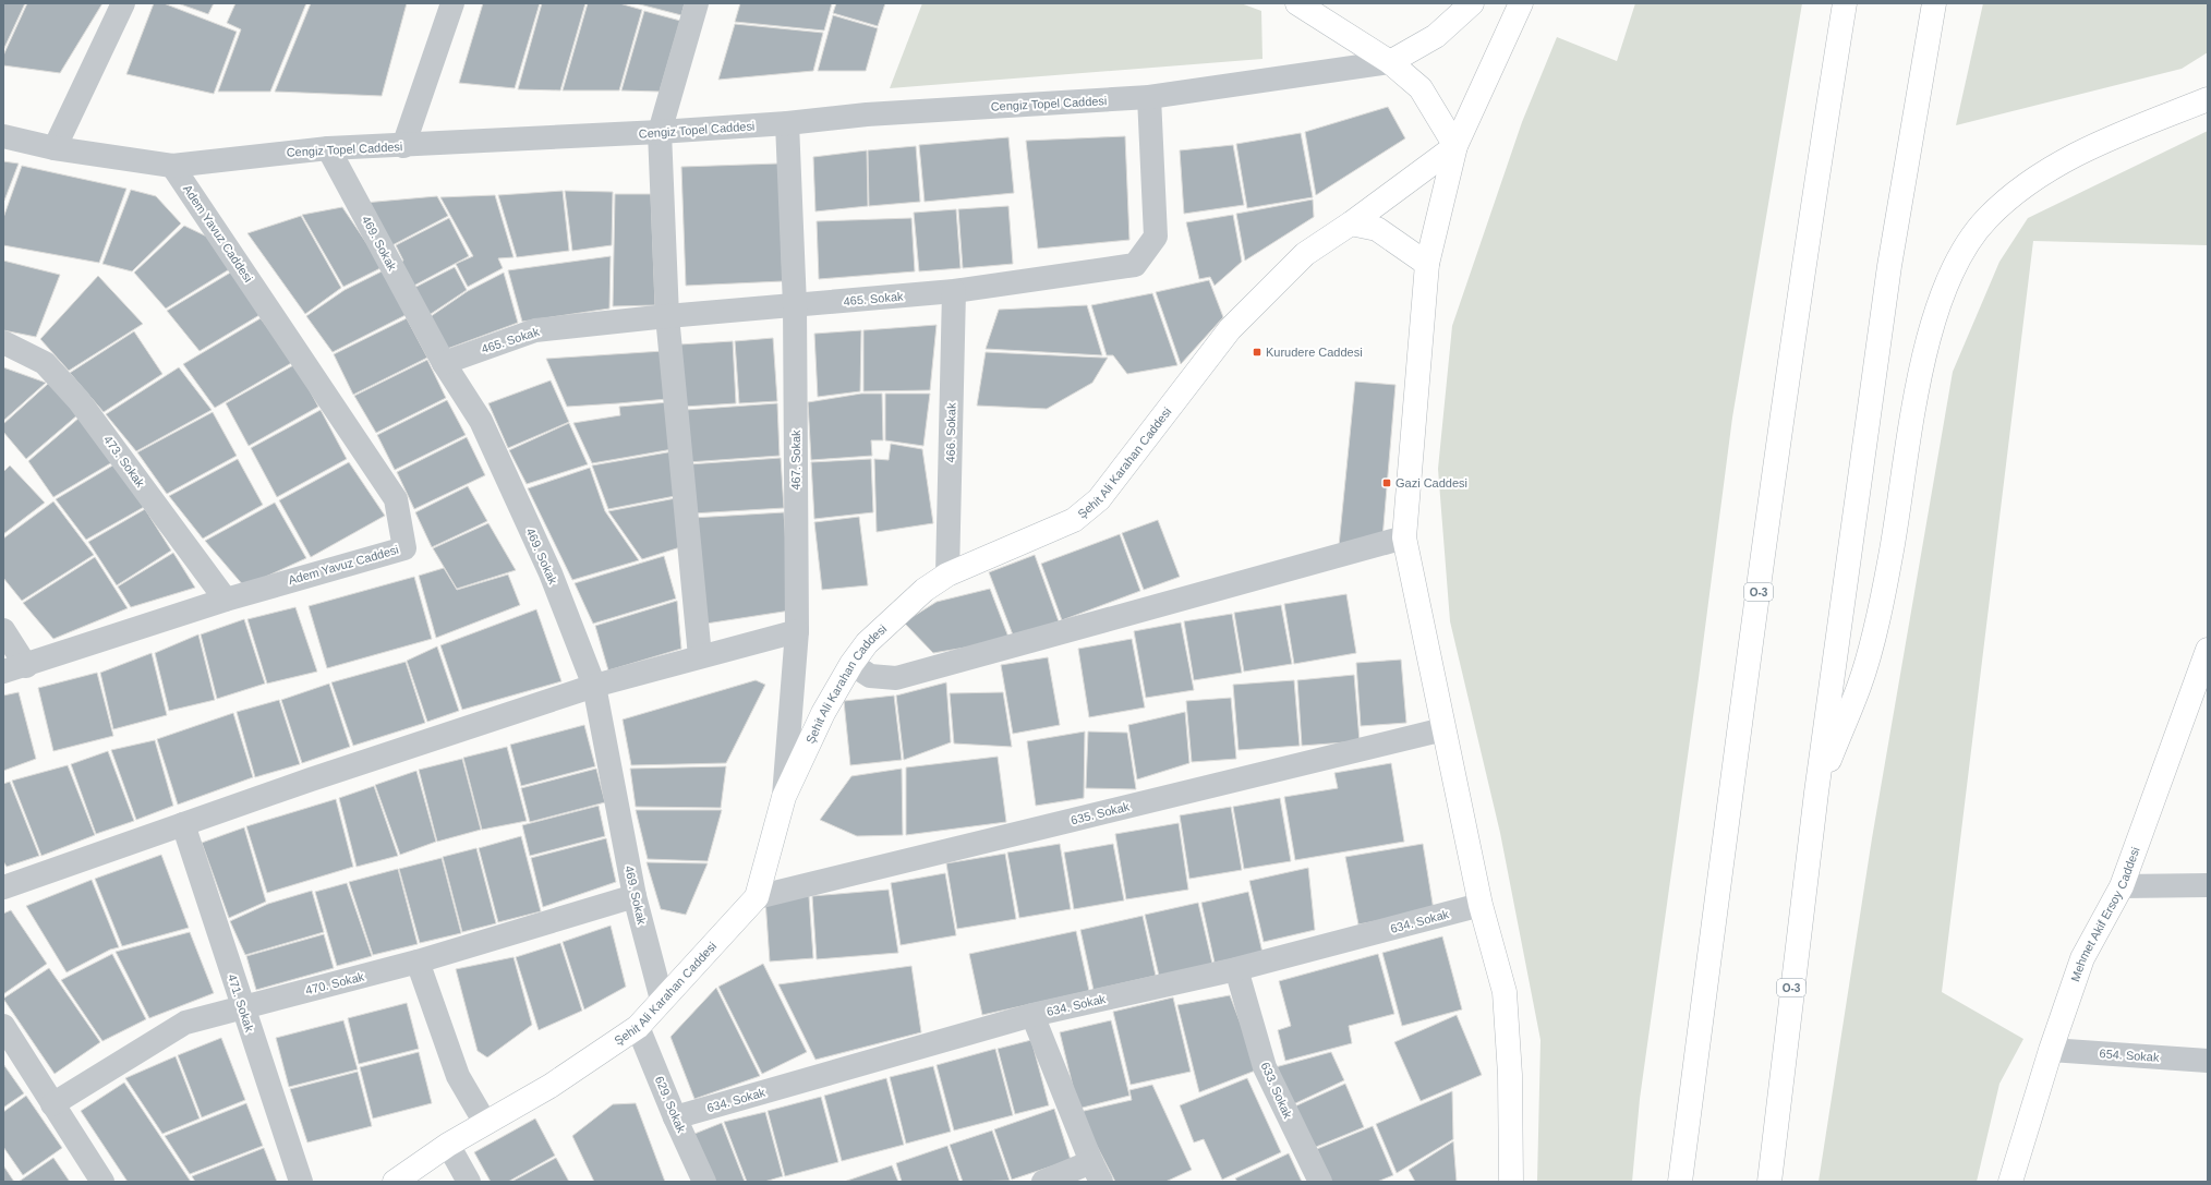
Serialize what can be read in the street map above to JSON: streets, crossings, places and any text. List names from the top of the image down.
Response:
{
  "streets": {
    "main road": ["Şehit Ali Karahan Caddesi", "O-3", "Mehmet Akif Ersoy Caddesi"],
    "street": [
      "Cengiz Topel Caddesi",
      "Adem Yavuz Caddesi",
      "469. Sokak",
      "465. Sokak",
      "466. Sokak",
      "467. Sokak",
      "473. Sokak",
      "635. Sokak",
      "634. Sokak",
      "470. Sokak",
      "471. Sokak",
      "654. Sokak",
      "633. Sokak",
      "629. Sokak"
    ]
  },
  "crossings": [
    ["Cengiz Topel Caddesi", "Adem Yavuz Caddesi"],
    ["Cengiz Topel Caddesi", "469. Sokak"],
    ["Cengiz Topel Caddesi", "465. Sokak"],
    ["Cengiz Topel Caddesi", "467. Sokak"],
    ["Adem Yavuz Caddesi", "473. Sokak"],
    ["469. Sokak", "465. Sokak"],
    ["469. Sokak", "Şehit Ali Karahan Caddesi"],
    ["469. Sokak", "470. Sokak"],
    ["465. Sokak", "466. Sokak"],
    ["465. Sokak", "467. Sokak"],
    ["466. Sokak", "Şehit Ali Karahan Caddesi"],
    ["467. Sokak", "Şehit Ali Karahan Caddesi"],
    ["Şehit Ali Karahan Caddesi", "635. Sokak"],
    ["Şehit Ali Karahan Caddesi", "629. Sokak"],
    ["Mehmet Akif Ersoy Caddesi", "654. Sokak"],
    ["634. Sokak", "633. Sokak"],
    ["634. Sokak", "629. Sokak"],
    ["470. Sokak", "471. Sokak"]
  ],
  "places": {
    "transit": ["Kurudere Caddesi", "Gazi Caddesi"]
  }
}
